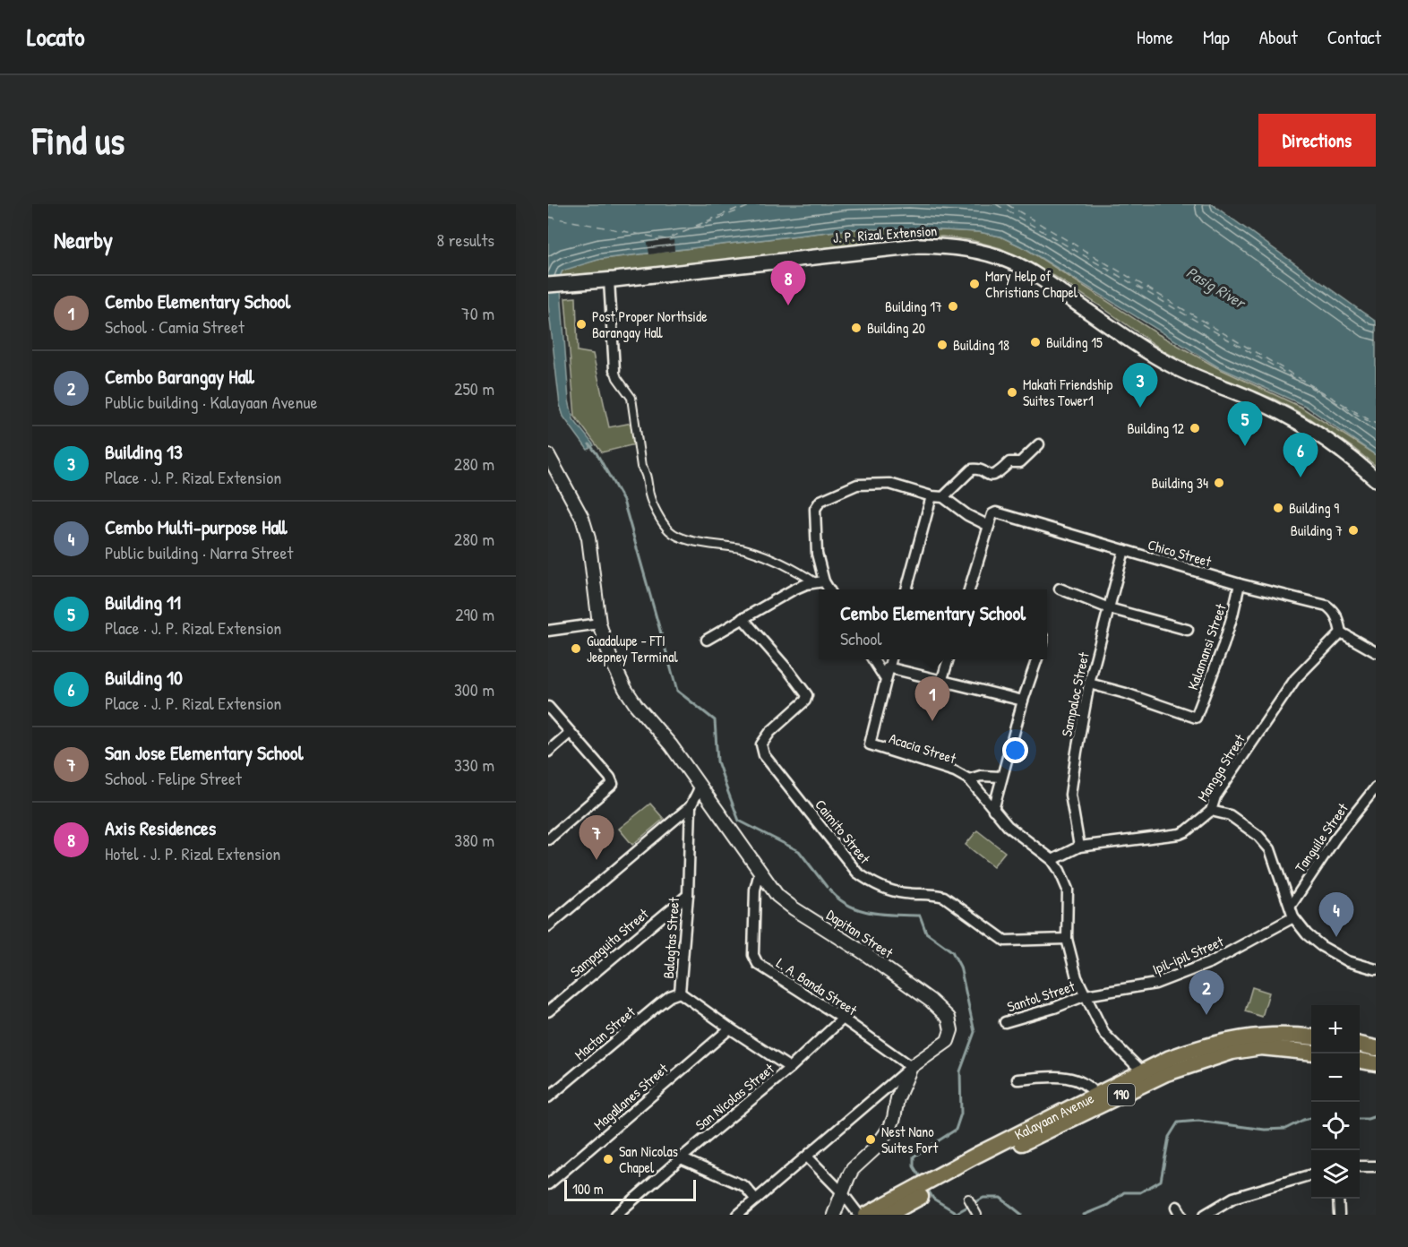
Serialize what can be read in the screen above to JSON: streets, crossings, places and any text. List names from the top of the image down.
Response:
{
  "streets": {
    "main road": ["J. P. Rizal Extension", "190", "Kalayaan Avenue"],
    "street": [
      "Chico Street",
      "Kalamansi Street",
      "Sampaloc Street",
      "Acacia Street",
      "Mangga Street",
      "Caimito Street",
      "Tanguile Street",
      "Dapitan Street",
      "Balagtas Street",
      "Sampaguita Street",
      "Ipil-ipil Street",
      "L. A. Banda Street",
      "Santol Street",
      "Mactan Street",
      "Magallanes Street",
      "San Nicolas Street"
    ]
  },
  "crossings": [
    ["Chico Street", "Kalamansi Street"],
    ["Chico Street", "Sampaloc Street"],
    ["Chico Street", "Mangga Street"],
    ["Kalamansi Street", "Sampaloc Street"],
    ["Sampaloc Street", "Mangga Street"],
    ["Acacia Street", "Mangga Street"],
    ["Acacia Street", "Caimito Street"],
    ["Acacia Street", "Ipil-ipil Street"],
    ["Acacia Street", "Santol Street"],
    ["Acacia Street", "Kalayaan Avenue"],
    ["Dapitan Street", "Balagtas Street"],
    ["Dapitan Street", "L. A. Banda Street"],
    ["Balagtas Street", "Sampaguita Street"],
    ["Balagtas Street", "Mactan Street"],
    ["Balagtas Street", "Magallanes Street"],
    ["Balagtas Street", "San Nicolas Street"],
    ["Ipil-ipil Street", "Santol Street"],
    ["L. A. Banda Street", "San Nicolas Street"]
  ],
  "water": ["Pasig River"],
  "places": [
    "Mary Help of Christians Chapel",
    "Building 17",
    "Post Proper Northside Barangay Hall",
    "Building 20",
    "Building 15",
    "Building 18",
    "Makati Friendship Suites Tower1",
    "Building 12",
    "Building 34",
    "Building 9",
    "Building 7",
    "Guadalupe - FTI Jeepney Terminal",
    "Nest Nano Suites Fort",
    "San Nicolas Chapel"
  ],
  "scale_bar": "100 m",
  "page": {
    "header": "Locato",
    "nav": [
      "Home",
      "Map",
      "About",
      "Contact"
    ],
    "buttons": "Directions",
    "title": "Find us",
    "heading": ["Nearby", "8 results"],
    "pins": [
      "8",
      "3",
      "5",
      "6",
      "1",
      "7",
      "4",
      "2"
    ],
    "list": [
      {
        "mark": "1",
        "name": "Cembo Elementary School",
        "note": "School · Camia Street",
        "value": "70 m"
      },
      {
        "mark": "2",
        "name": "Cembo Barangay Hall",
        "note": "Public building · Kalayaan Avenue",
        "value": "250 m"
      },
      {
        "mark": "3",
        "name": "Building 13",
        "note": "Place · J. P. Rizal Extension",
        "value": "280 m"
      },
      {
        "mark": "4",
        "name": "Cembo Multi-purpose Hall",
        "note": "Public building · Narra Street",
        "value": "280 m"
      },
      {
        "mark": "5",
        "name": "Building 11",
        "note": "Place · J. P. Rizal Extension",
        "value": "290 m"
      },
      {
        "mark": "6",
        "name": "Building 10",
        "note": "Place · J. P. Rizal Extension",
        "value": "300 m"
      },
      {
        "mark": "7",
        "name": "San Jose Elementary School",
        "note": "School · Felipe Street",
        "value": "330 m"
      },
      {
        "mark": "8",
        "name": "Axis Residences",
        "note": "Hotel · J. P. Rizal Extension",
        "value": "380 m"
      }
    ],
    "popup": ["Cembo Elementary School", "School"],
    "map_buttons": ["+", "−"],
    "scale": "100 m"
  }
}
